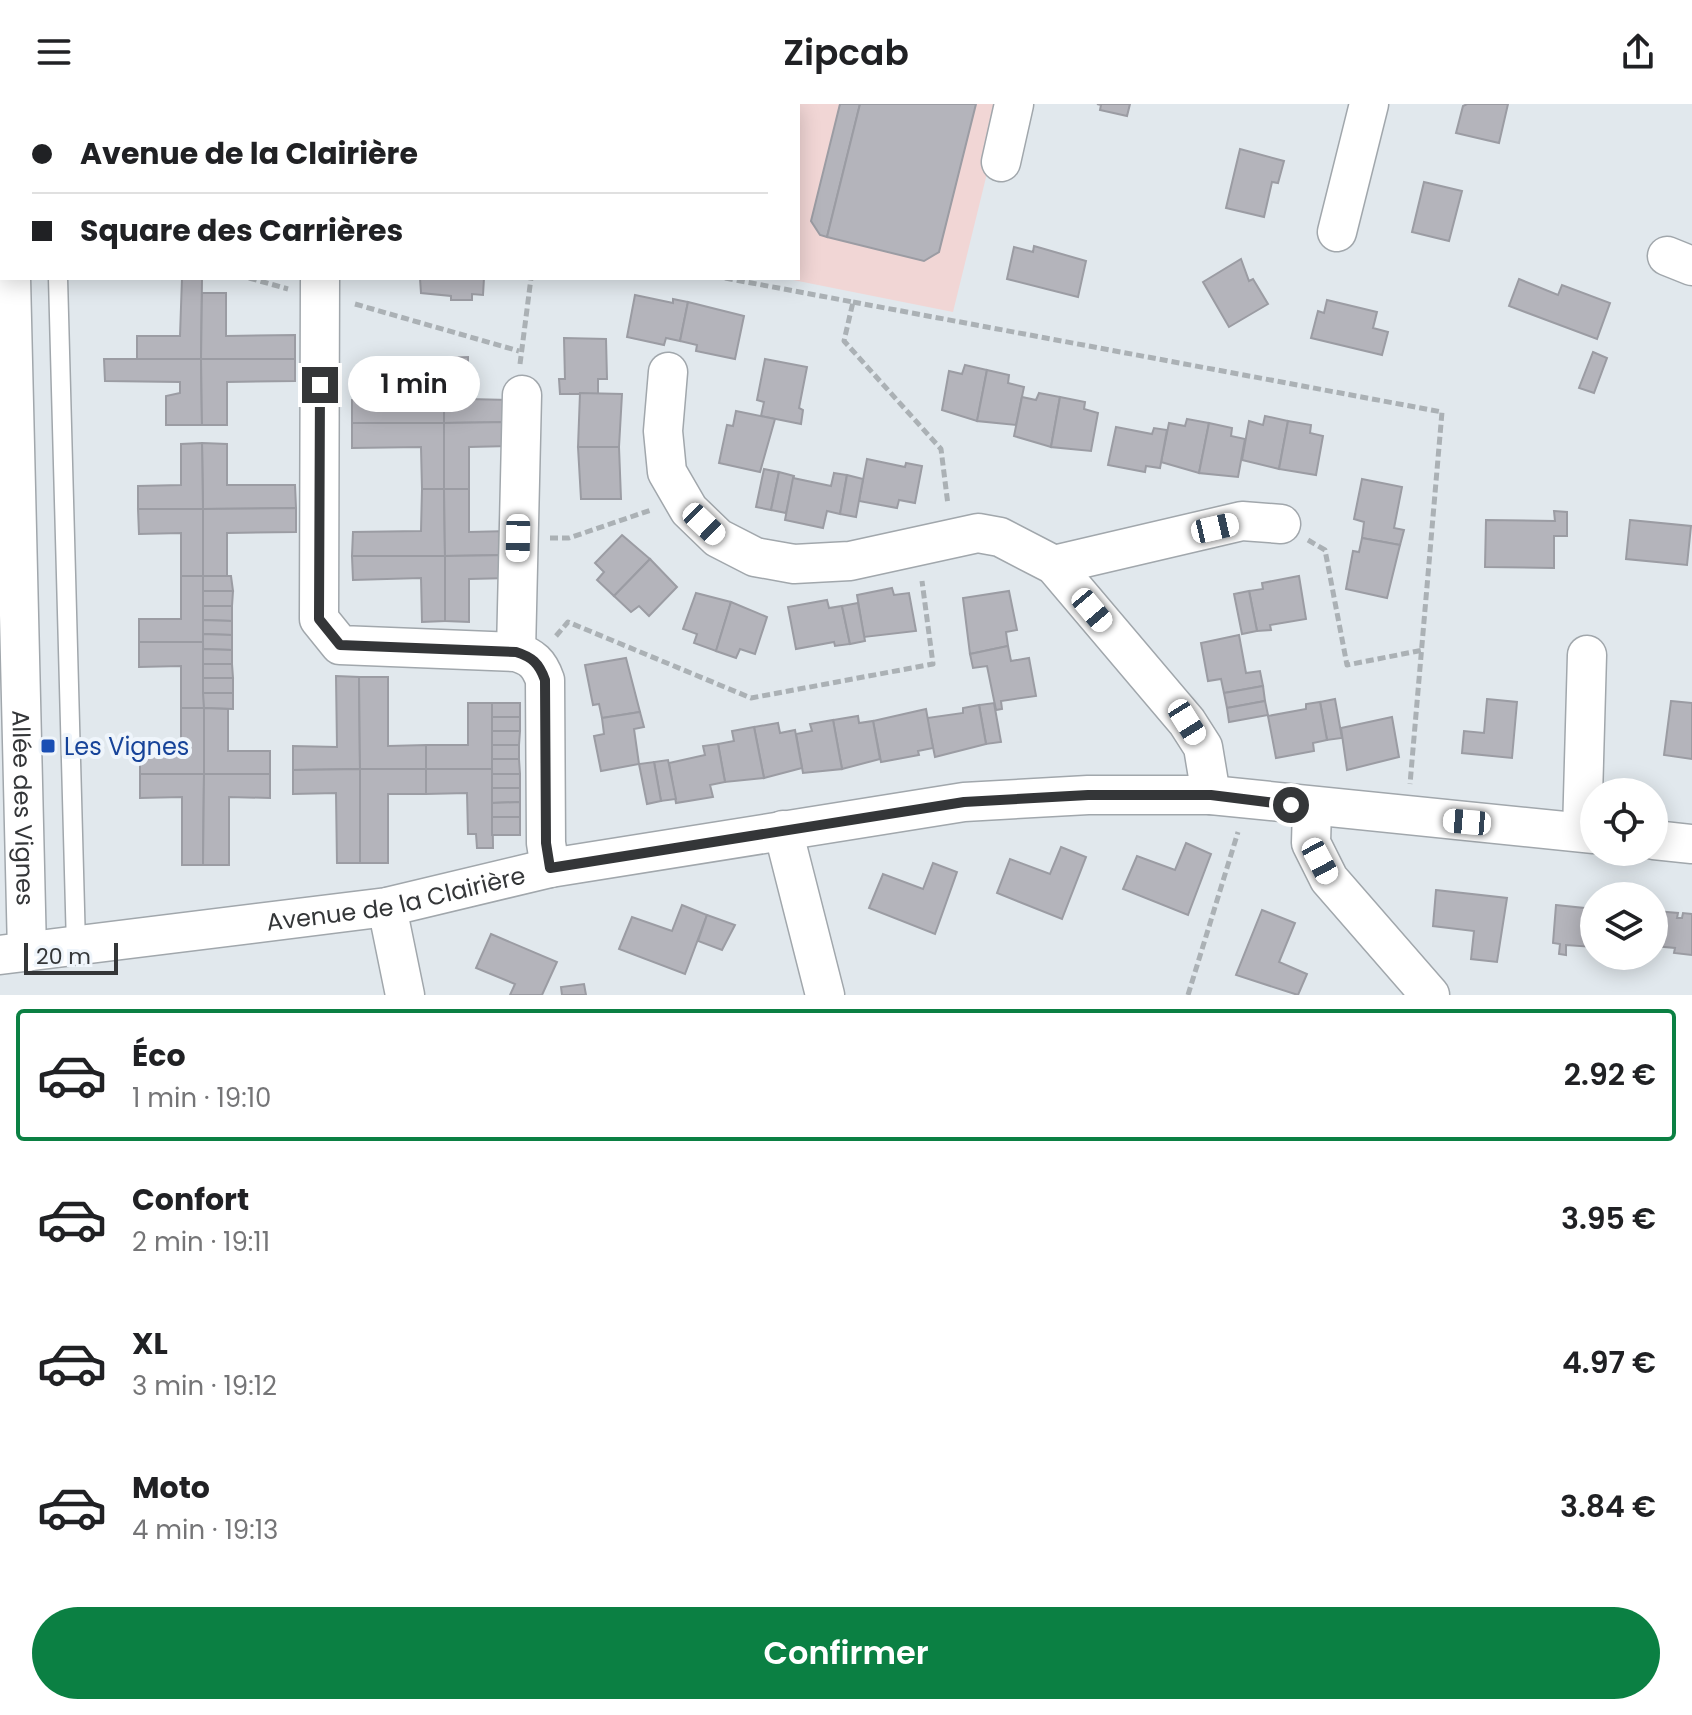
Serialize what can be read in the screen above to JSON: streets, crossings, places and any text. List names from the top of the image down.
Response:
{
  "streets": {
    "street": ["Allée des Vignes", "Avenue de la Clairière"]
  },
  "crossings": [
    ["Allée des Vignes", "Avenue de la Clairière"]
  ],
  "places": {
    "transit": ["Les Vignes"]
  },
  "scale_bar": "20 m",
  "page": {
    "header": "Zipcab",
    "banner": ["Avenue de la Clairière", "Square des Carrières"],
    "bubble": "1 min",
    "scale": "20 m",
    "list": [
      {
        "name": "Éco",
        "note": "1 min · 19:10",
        "value": "2.92 €"
      },
      {
        "name": "Confort",
        "note": "2 min · 19:11",
        "value": "3.95 €"
      },
      {
        "name": "XL",
        "note": "3 min · 19:12",
        "value": "4.97 €"
      },
      {
        "name": "Moto",
        "note": "4 min · 19:13",
        "value": "3.84 €"
      }
    ],
    "buttons": "Confirmer"
  }
}
